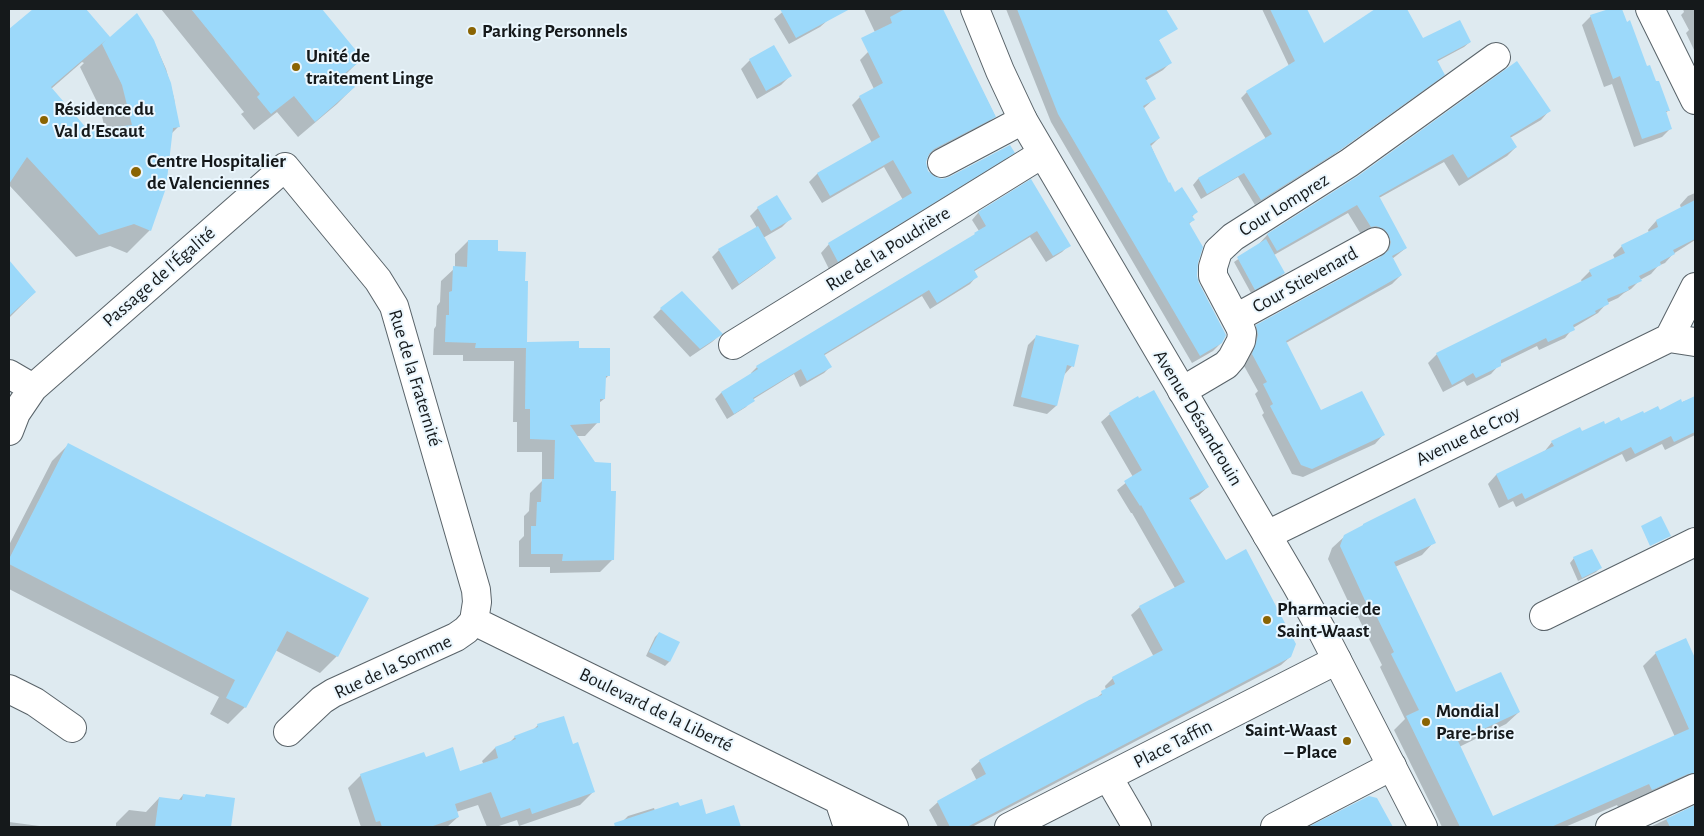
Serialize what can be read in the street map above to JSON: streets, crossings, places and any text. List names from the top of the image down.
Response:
{
  "streets": {
    "street": [
      "Cour Lomprez",
      "Rue de la Poudrière",
      "Passage de l'Égalité",
      "Cour Stievenard",
      "Rue de la Fraternité",
      "Avenue Désandrouin",
      "Avenue de Croy",
      "Rue de la Somme",
      "Boulevard de la Liberté",
      "Place Taffin"
    ]
  },
  "crossings": [
    ["Cour Lomprez", "Cour Stievenard"],
    ["Cour Lomprez", "Avenue Désandrouin"],
    ["Rue de la Poudrière", "Avenue Désandrouin"],
    ["Passage de l'Égalité", "Rue de la Fraternité"],
    ["Rue de la Fraternité", "Rue de la Somme"],
    ["Rue de la Fraternité", "Boulevard de la Liberté"],
    ["Avenue Désandrouin", "Avenue de Croy"],
    ["Avenue Désandrouin", "Place Taffin"],
    ["Rue de la Somme", "Boulevard de la Liberté"]
  ],
  "places": [
    "Parking Personnels",
    "Unité de traitement Linge",
    "Résidence du Val d'Escaut",
    "Centre Hospitalier de Valenciennes",
    "Pharmacie de Saint-Waast",
    "Mondial Pare-brise",
    "Saint-Waast – Place"
  ]
}
